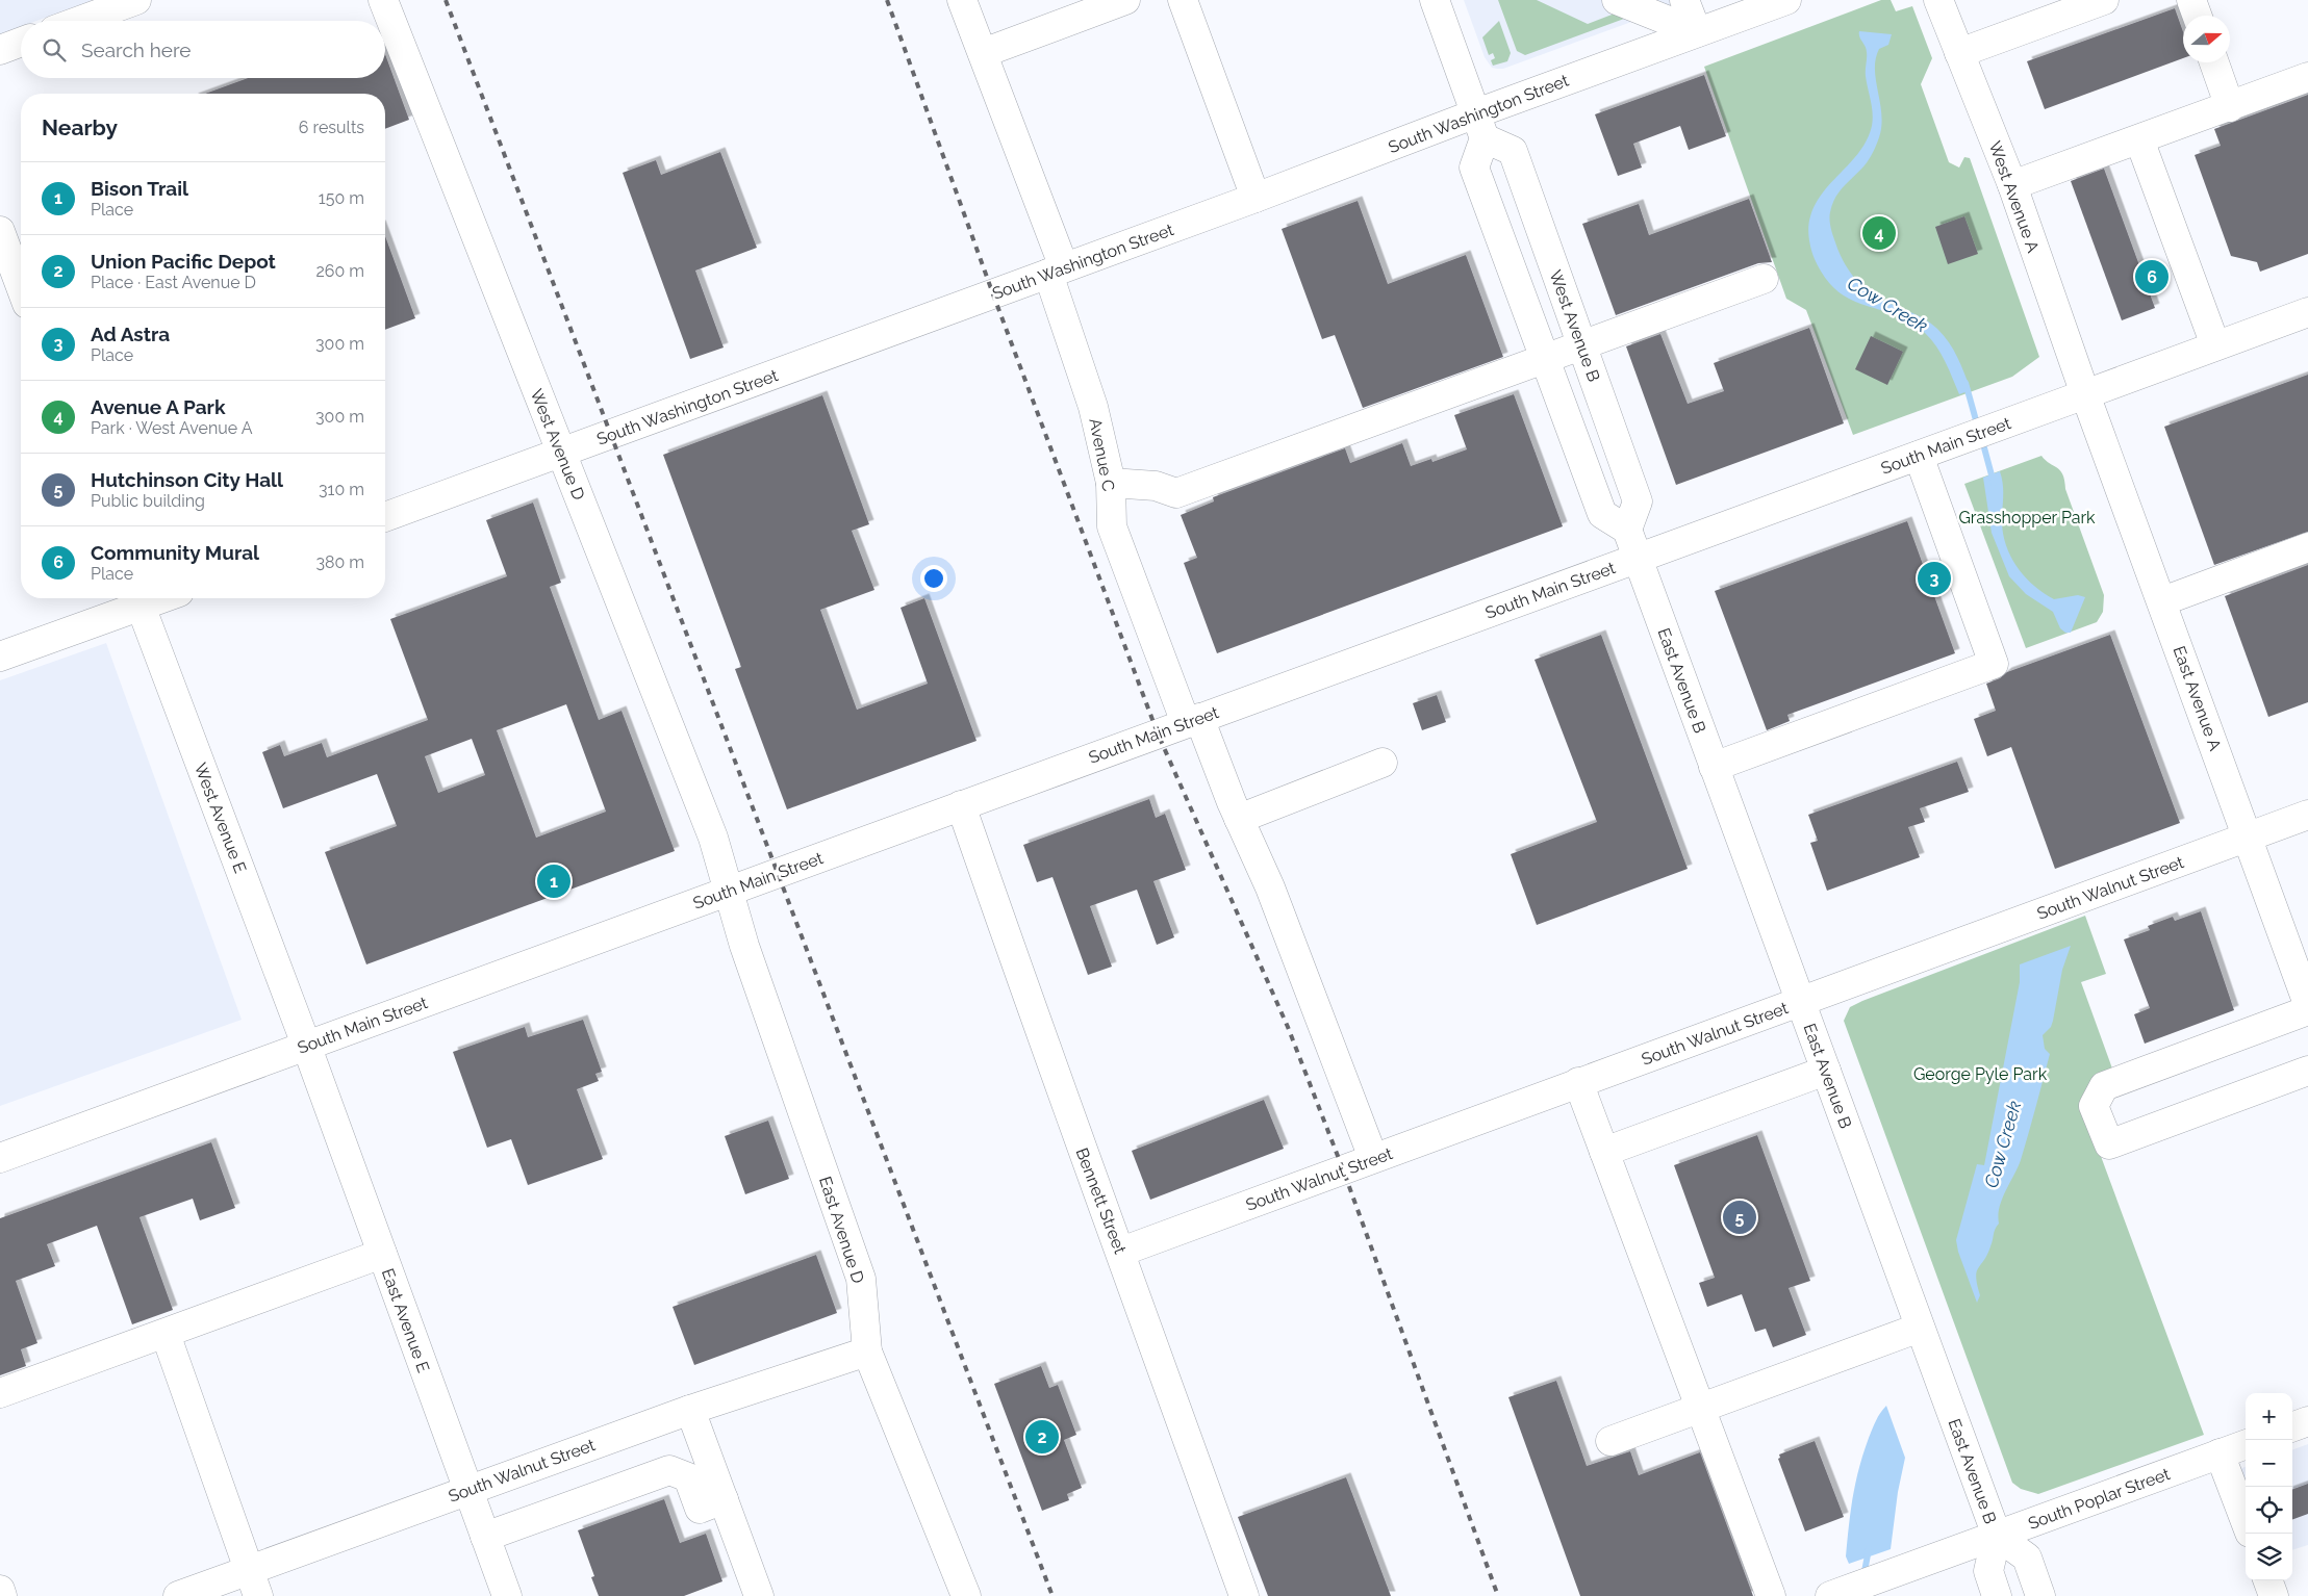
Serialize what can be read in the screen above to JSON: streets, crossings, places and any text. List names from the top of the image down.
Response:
{
  "streets": {
    "street": [
      "South Washington Street",
      "West Avenue A",
      "West Avenue B",
      "West Avenue D",
      "South Main Street",
      "Avenue C",
      "East Avenue B",
      "East Avenue A",
      "West Avenue E",
      "South Walnut Street",
      "Bennett Street",
      "East Avenue D",
      "East Avenue E",
      "South Poplar Street"
    ]
  },
  "crossings": [
    ["South Washington Street", "West Avenue B"],
    ["South Washington Street", "West Avenue D"],
    ["South Washington Street", "Avenue C"],
    ["West Avenue A", "South Main Street"],
    ["West Avenue A", "East Avenue A"],
    ["West Avenue D", "South Main Street"],
    ["West Avenue D", "East Avenue D"],
    ["South Main Street", "Avenue C"],
    ["South Main Street", "East Avenue B"],
    ["South Main Street", "East Avenue A"],
    ["South Main Street", "West Avenue E"],
    ["South Main Street", "Bennett Street"],
    ["South Main Street", "East Avenue D"],
    ["South Main Street", "East Avenue E"],
    ["Avenue C", "South Walnut Street"],
    ["East Avenue B", "South Walnut Street"],
    ["East Avenue B", "South Poplar Street"],
    ["East Avenue A", "South Walnut Street"],
    ["West Avenue E", "East Avenue E"],
    ["South Walnut Street", "Bennett Street"],
    ["South Walnut Street", "East Avenue D"],
    ["South Walnut Street", "East Avenue E"]
  ],
  "water": ["Cow Creek"],
  "parks": ["Grasshopper Park", "George Pyle Park"],
  "north": "right",
  "page": {
    "search": "Search here",
    "heading": ["Nearby", "6 results"],
    "list": [
      {
        "mark": "1",
        "name": "Bison Trail",
        "note": "Place",
        "value": "150 m"
      },
      {
        "mark": "2",
        "name": "Union Pacific Depot",
        "note": "Place · East Avenue D",
        "value": "260 m"
      },
      {
        "mark": "3",
        "name": "Ad Astra",
        "note": "Place",
        "value": "300 m"
      },
      {
        "mark": "4",
        "name": "Avenue A Park",
        "note": "Park · West Avenue A",
        "value": "300 m"
      },
      {
        "mark": "5",
        "name": "Hutchinson City Hall",
        "note": "Public building",
        "value": "310 m"
      },
      {
        "mark": "6",
        "name": "Community Mural",
        "note": "Place",
        "value": "380 m"
      }
    ],
    "pins": [
      "4",
      "6",
      "3",
      "1",
      "5",
      "2"
    ],
    "map_buttons": ["+", "−"]
  }
}
